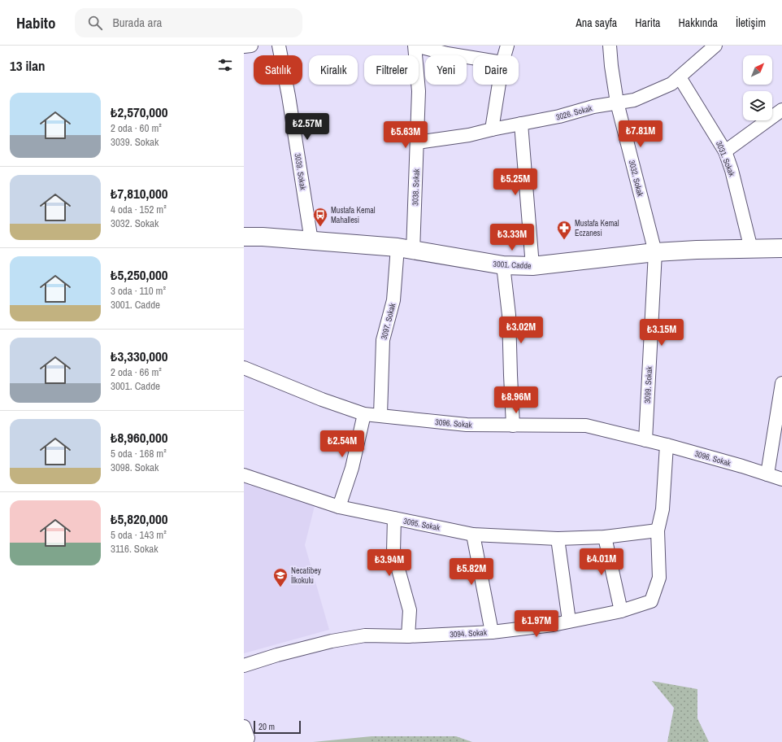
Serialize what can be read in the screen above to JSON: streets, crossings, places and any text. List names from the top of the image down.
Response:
{
  "streets": {
    "street": [
      "3026. Sokak",
      "3031. Sokak",
      "3039. Sokak",
      "3032. Sokak",
      "3038. Sokak",
      "3001. Cadde",
      "3097. Sokak",
      "3099. Sokak",
      "3096. Sokak",
      "3095. Sokak",
      "3094. Sokak"
    ]
  },
  "crossings": [
    ["3026. Sokak", "3031. Sokak"],
    ["3026. Sokak", "3032. Sokak"],
    ["3026. Sokak", "3038. Sokak"],
    ["3031. Sokak", "3001. Cadde"],
    ["3039. Sokak", "3001. Cadde"],
    ["3032. Sokak", "3001. Cadde"],
    ["3032. Sokak", "3099. Sokak"],
    ["3038. Sokak", "3001. Cadde"],
    ["3038. Sokak", "3097. Sokak"],
    ["3001. Cadde", "3097. Sokak"],
    ["3001. Cadde", "3099. Sokak"],
    ["3097. Sokak", "3096. Sokak"],
    ["3099. Sokak", "3096. Sokak"],
    ["3096. Sokak", "3094. Sokak"],
    ["3095. Sokak", "3094. Sokak"]
  ],
  "places": {
    "bus stop": ["Mustafa Kemal Mahallesi"],
    "pharmacy": ["Mustafa Kemal Eczanesi"],
    "school or university": ["Necatibey İlkokulu"]
  },
  "scale_bar": "20 m",
  "north": "top right",
  "page": {
    "header": "Habito",
    "search": "Burada ara",
    "nav": [
      "Ana sayfa",
      "Harita",
      "Hakkında",
      "İletişim"
    ],
    "heading": "13 ilan",
    "chip": [
      "Satılık",
      "Kiralık",
      "Filtreler",
      "Yeni",
      "Daire"
    ],
    "list": [
      {
        "name": "₺2,570,000",
        "note": "2 oda · 60 m² · 3039. Sokak"
      },
      {
        "name": "₺7,810,000",
        "note": "4 oda · 152 m² · 3032. Sokak"
      },
      {
        "name": "₺5,250,000",
        "note": "3 oda · 110 m² · 3001. Cadde"
      },
      {
        "name": "₺3,330,000",
        "note": "2 oda · 66 m² · 3001. Cadde"
      },
      {
        "name": "₺8,960,000",
        "note": "5 oda · 168 m² · 3098. Sokak"
      },
      {
        "name": "₺5,820,000",
        "note": "5 oda · 143 m² · 3116. Sokak"
      }
    ],
    "price": [
      "₺2.57M",
      "₺7.81M",
      "₺5.63M",
      "₺5.25M",
      "₺3.33M",
      "₺3.02M",
      "₺3.15M",
      "₺8.96M",
      "₺2.54M",
      "₺4.01M",
      "₺3.94M",
      "₺5.82M",
      "₺1.97M"
    ],
    "scale": "20 m"
  }
}
